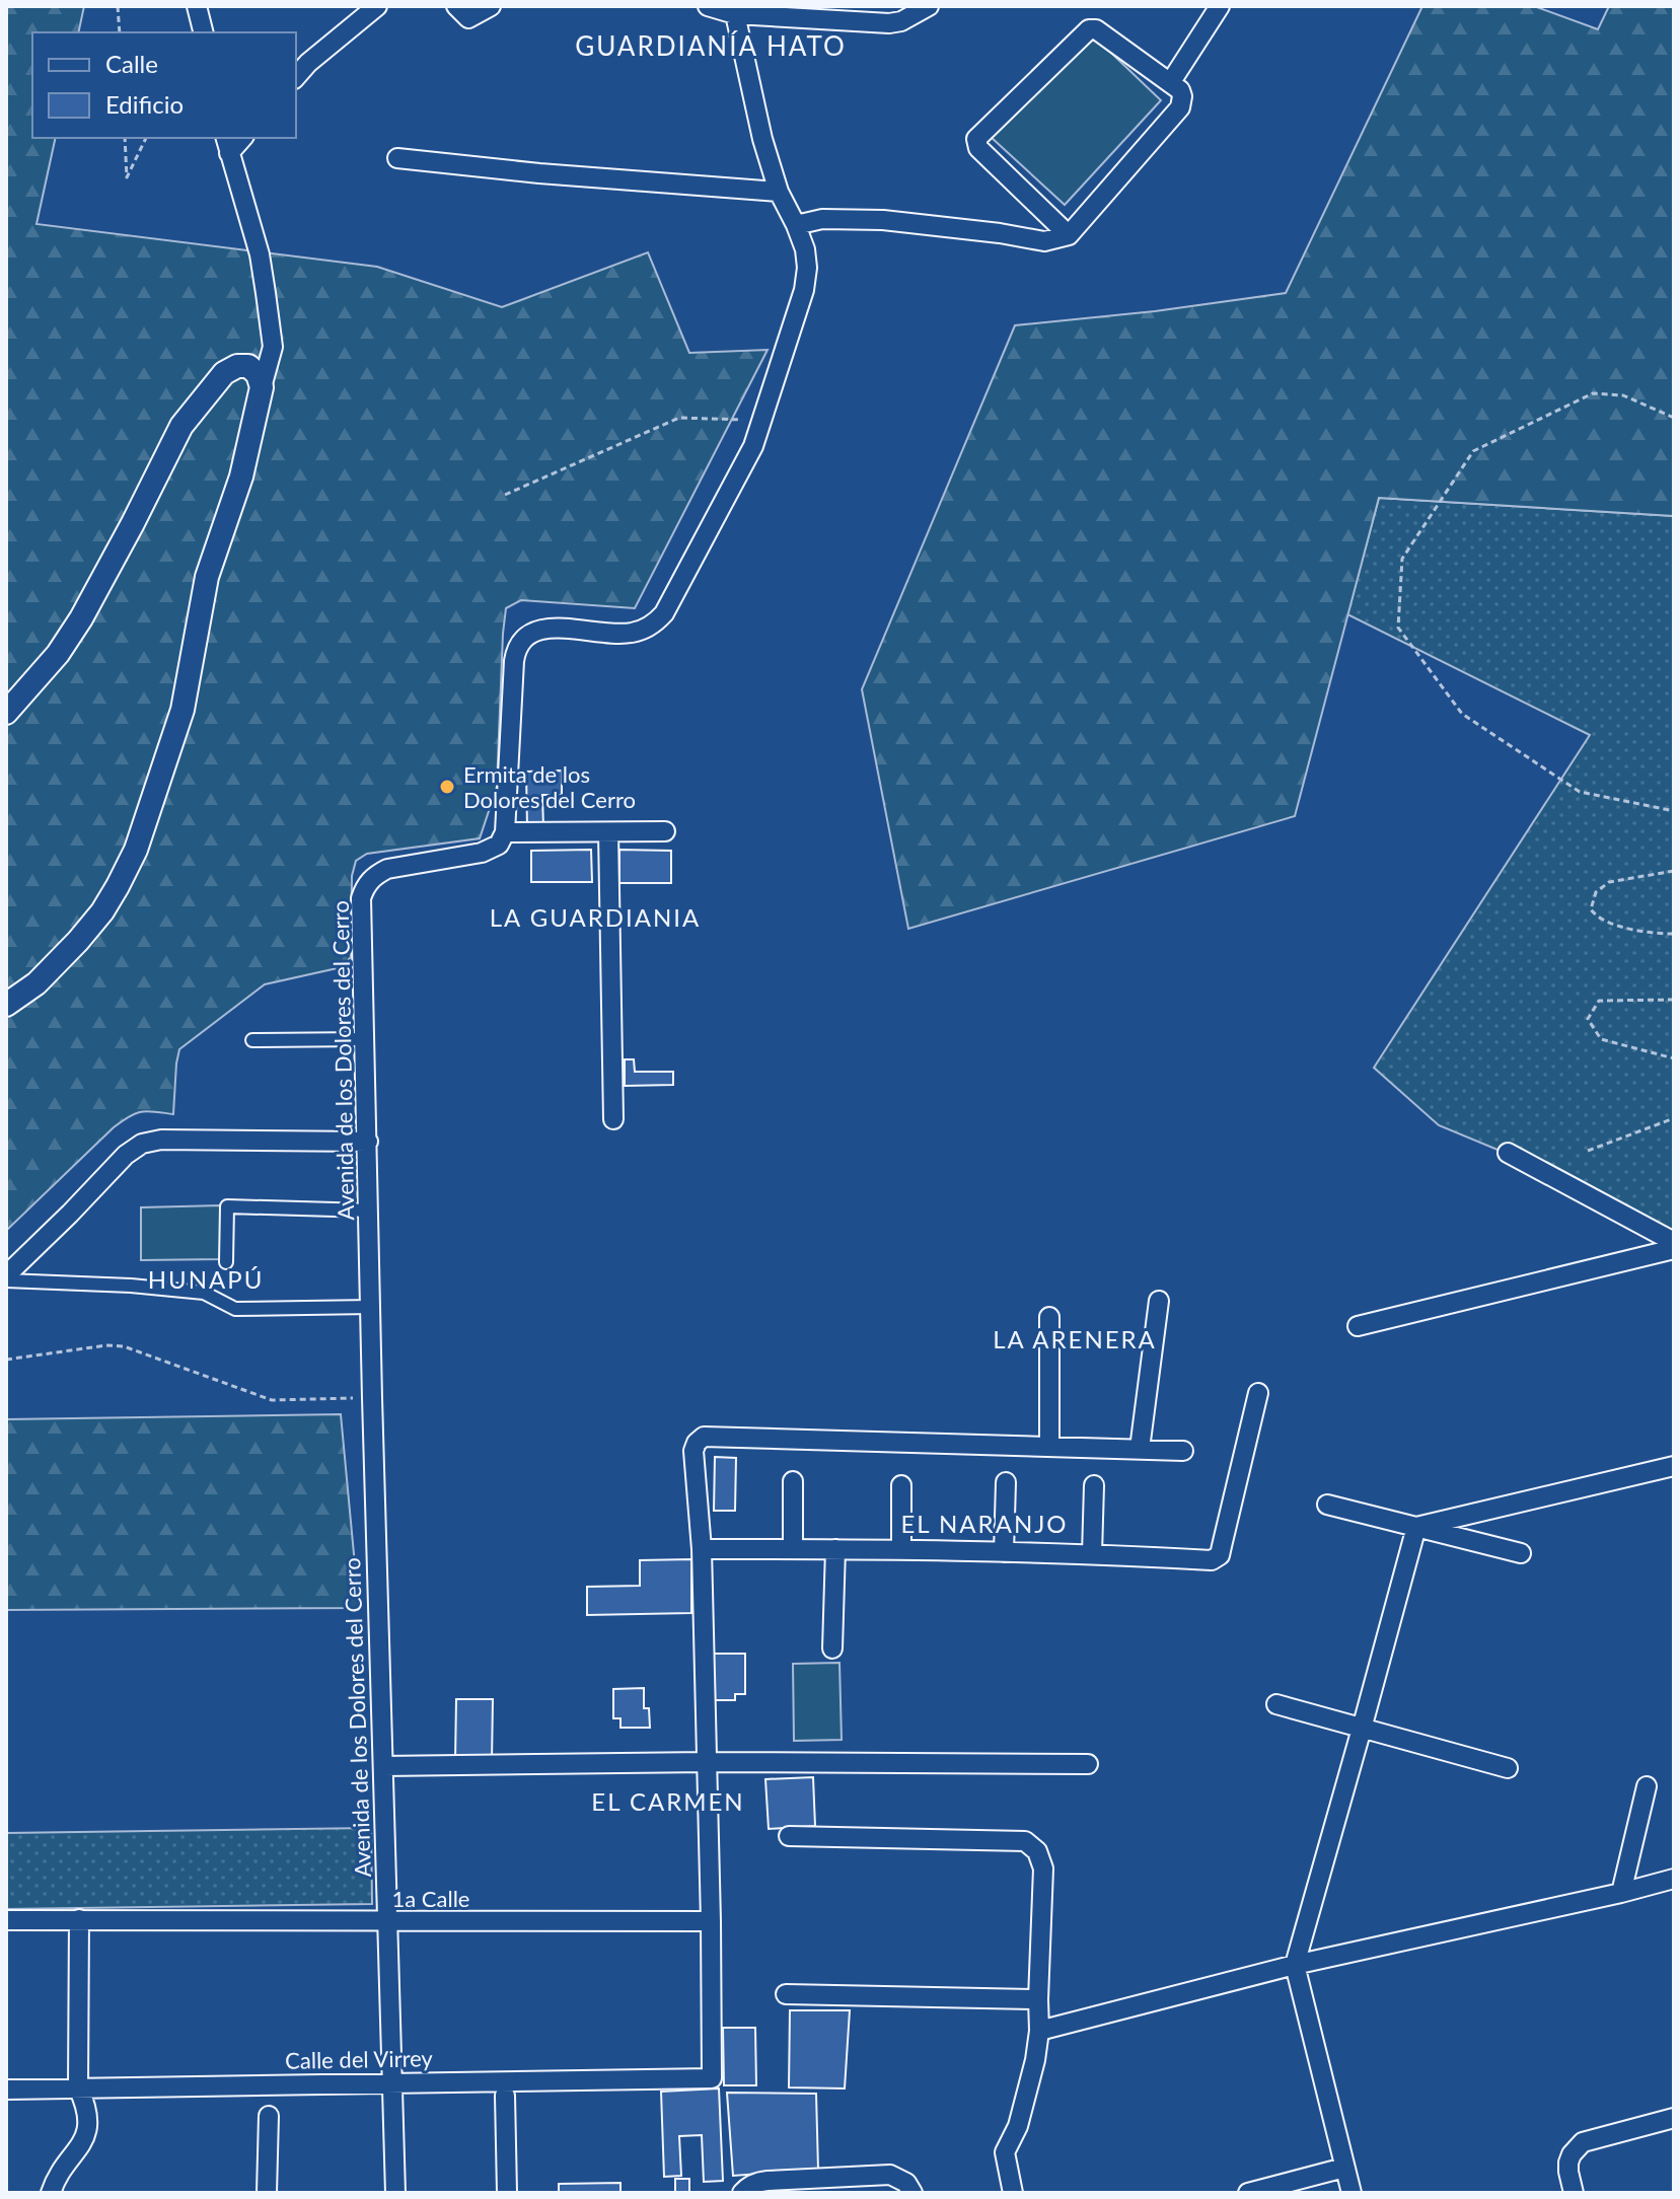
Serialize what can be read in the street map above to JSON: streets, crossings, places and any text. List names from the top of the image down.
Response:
{
  "streets": {
    "street": ["Avenida de los Dolores del Cerro", "1a Calle", "Calle del Virrey"]
  },
  "crossings": [
    ["Avenida de los Dolores del Cerro", "1a Calle"],
    ["Avenida de los Dolores del Cerro", "Calle del Virrey"],
    ["1a Calle", "Calle del Virrey"]
  ],
  "districts": [
    "GUARDIANÍA HATO",
    "LA GUARDIANIA",
    "HUNAPÚ",
    "LA ARENERA",
    "EL NARANJO",
    "EL CARMEN"
  ],
  "places": ["Ermita de los Dolores del Cerro"],
  "legend": ["Calle", "Edificio"]
}
